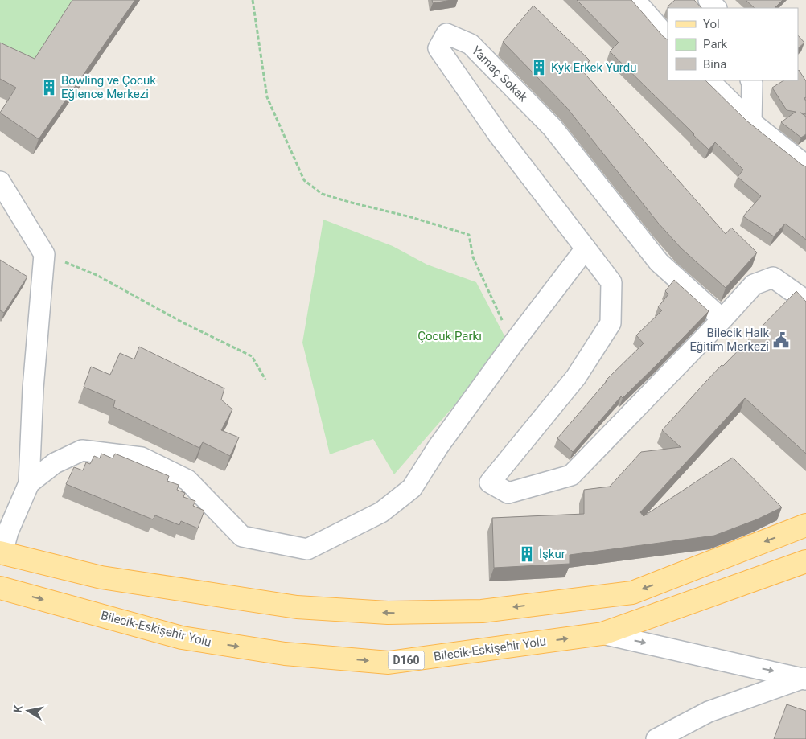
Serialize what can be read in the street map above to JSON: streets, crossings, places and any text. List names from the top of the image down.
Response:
{
  "streets": {
    "main road": ["Bilecik-Eskişehir Yolu", "D160"],
    "street": ["Yamaç Sokak"]
  },
  "parks": ["Çocuk Parkı"],
  "places": {
    "building": ["Kyk Erkek Yurdu", "Bowling ve Çocuk Eğlence Merkezi", "İşkur"],
    "public building": ["Bilecik Halk Eğitim Merkezi"]
  },
  "legend": ["Yol", "Park", "Bina"],
  "north": "left"
}
